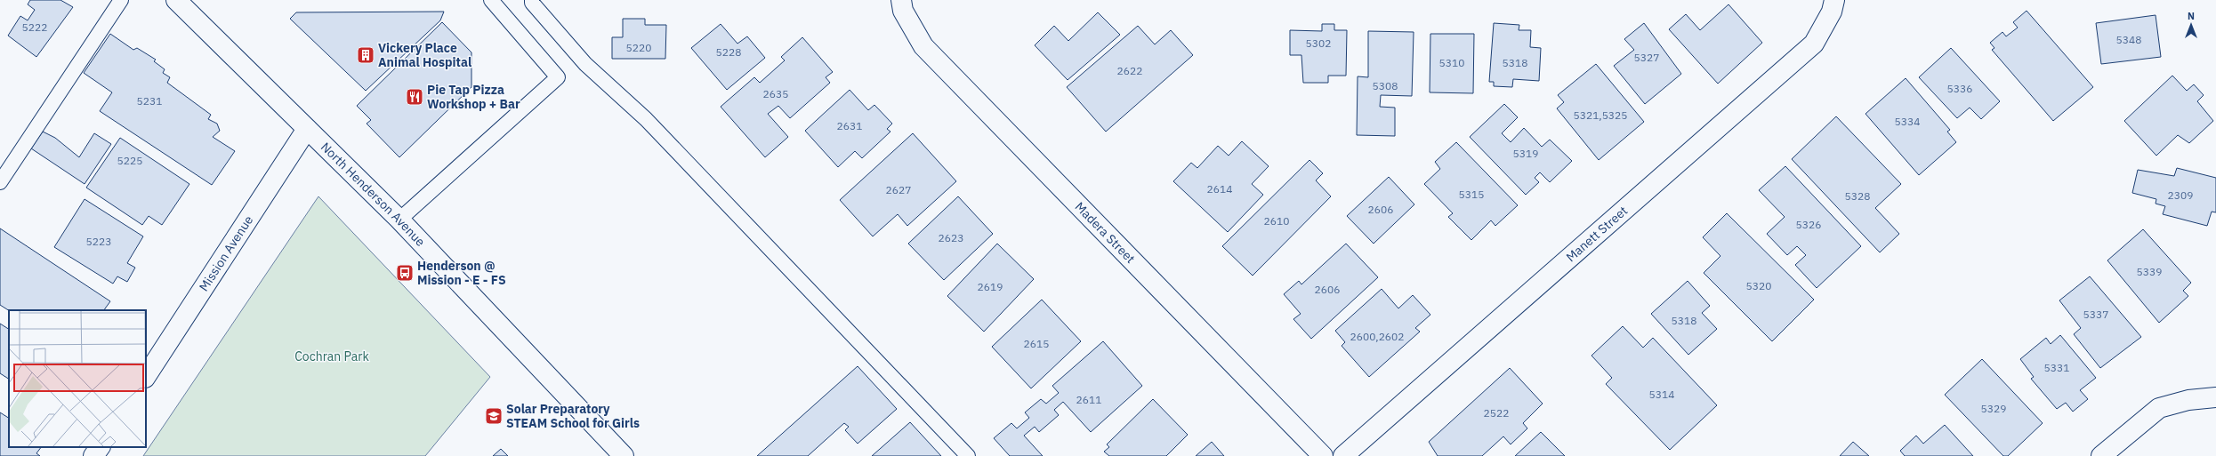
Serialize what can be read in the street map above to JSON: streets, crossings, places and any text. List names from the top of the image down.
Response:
{
  "streets": {
    "street": [
      "North Henderson Avenue",
      "Madera Street",
      "Manett Street",
      "Mission Avenue"
    ]
  },
  "crossings": [
    ["North Henderson Avenue", "Mission Avenue"]
  ],
  "parks": ["Cochran Park"],
  "places": {
    "building": ["Vickery Place Animal Hospital"],
    "restaurant": ["Pie Tap Pizza Workshop + Bar"],
    "bus stop": ["Henderson @ Mission - E - FS"],
    "school or university": ["Solar Preparatory STEAM School for Girls"]
  },
  "house_numbers": [
    "5222",
    "5348",
    "5302",
    "5220",
    "5228",
    "5327",
    "5310",
    "5318",
    "2622",
    "5308",
    "5336",
    "2635",
    "5231",
    "5321,5325",
    "5334",
    "2631",
    "5319",
    "5225",
    "2614",
    "2627",
    "5315",
    "2309",
    "5328",
    "2606",
    "2610",
    "5326",
    "2623",
    "5223",
    "5339",
    "5320",
    "2619",
    "2606",
    "5337",
    "5318",
    "2600,2602",
    "2615",
    "5331",
    "5314",
    "2611",
    "5329",
    "2522"
  ],
  "north": "top"
}
